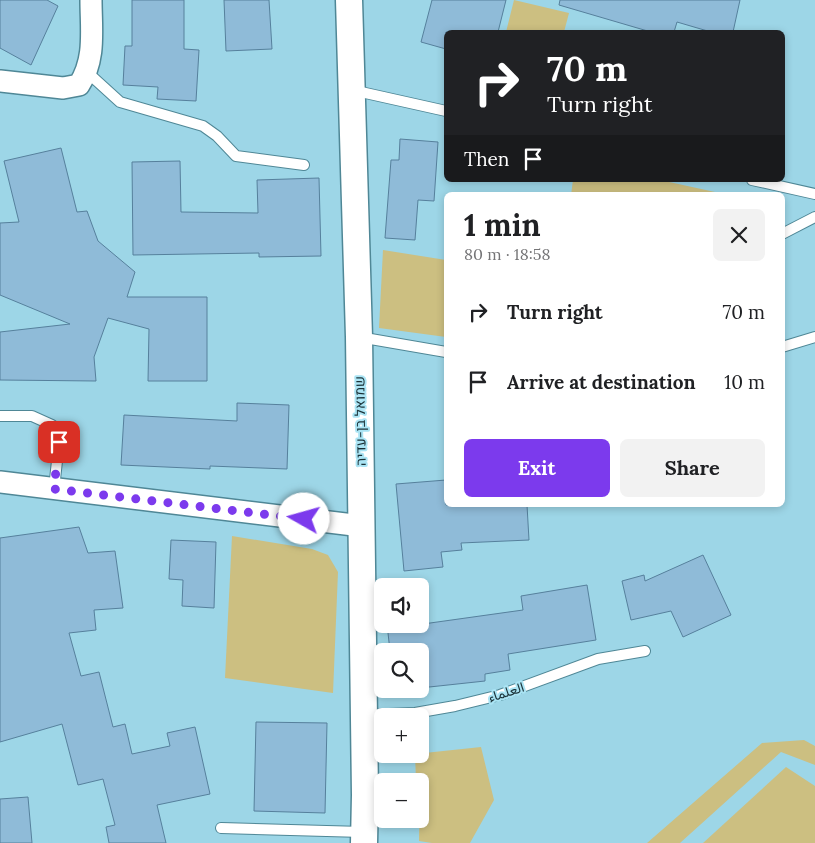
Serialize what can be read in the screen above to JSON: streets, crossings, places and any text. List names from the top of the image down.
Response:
{
  "streets": {
    "street": ["שמואל בן-עדיה"],
    "lane": ["العلماء"]
  },
  "crossings": [
    ["שמואל בן-עדיה", "العلماء"]
  ],
  "page": {
    "turn": ["70 m", "Turn right"],
    "then": "Then",
    "heading": ["1 min", "80 m · 18:58"],
    "list": [
      {
        "name": "Turn right",
        "value": "70 m"
      },
      {
        "name": "Arrive at destination",
        "value": "10 m"
      }
    ],
    "buttons": ["Exit", "Share"],
    "map_buttons": ["+", "−"]
  }
}
